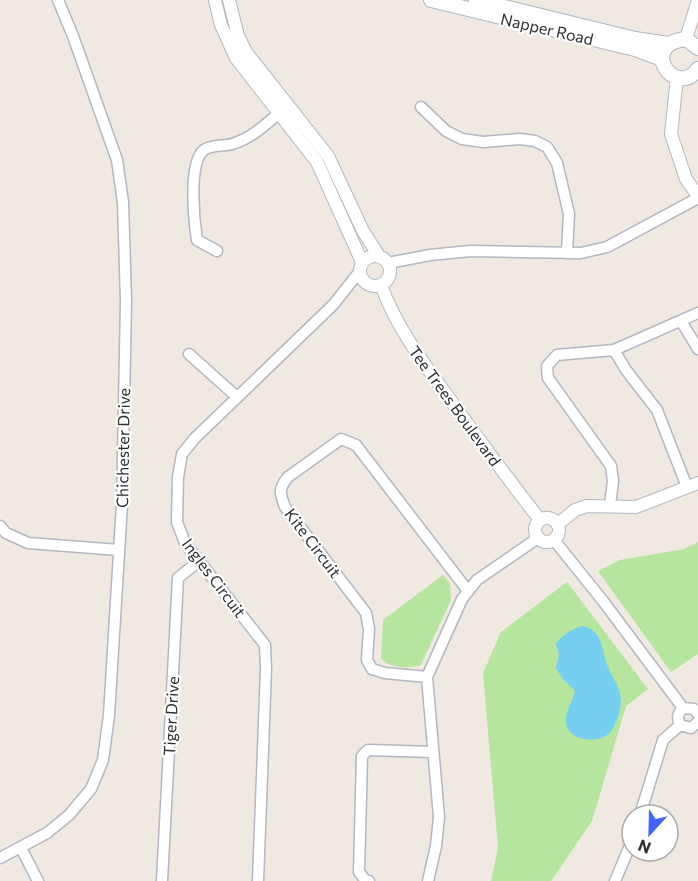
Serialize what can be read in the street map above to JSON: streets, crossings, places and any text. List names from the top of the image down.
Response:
{
  "streets": {
    "main road": ["Napper Road"],
    "street": [
      "Tee Trees Boulevard",
      "Chichester Drive",
      "Kite Circuit",
      "Ingles Circuit",
      "Tiger Drive"
    ]
  },
  "crossings": [
    ["Tee Trees Boulevard", "Ingles Circuit"],
    ["Ingles Circuit", "Tiger Drive"]
  ],
  "north": "bottom"
}
